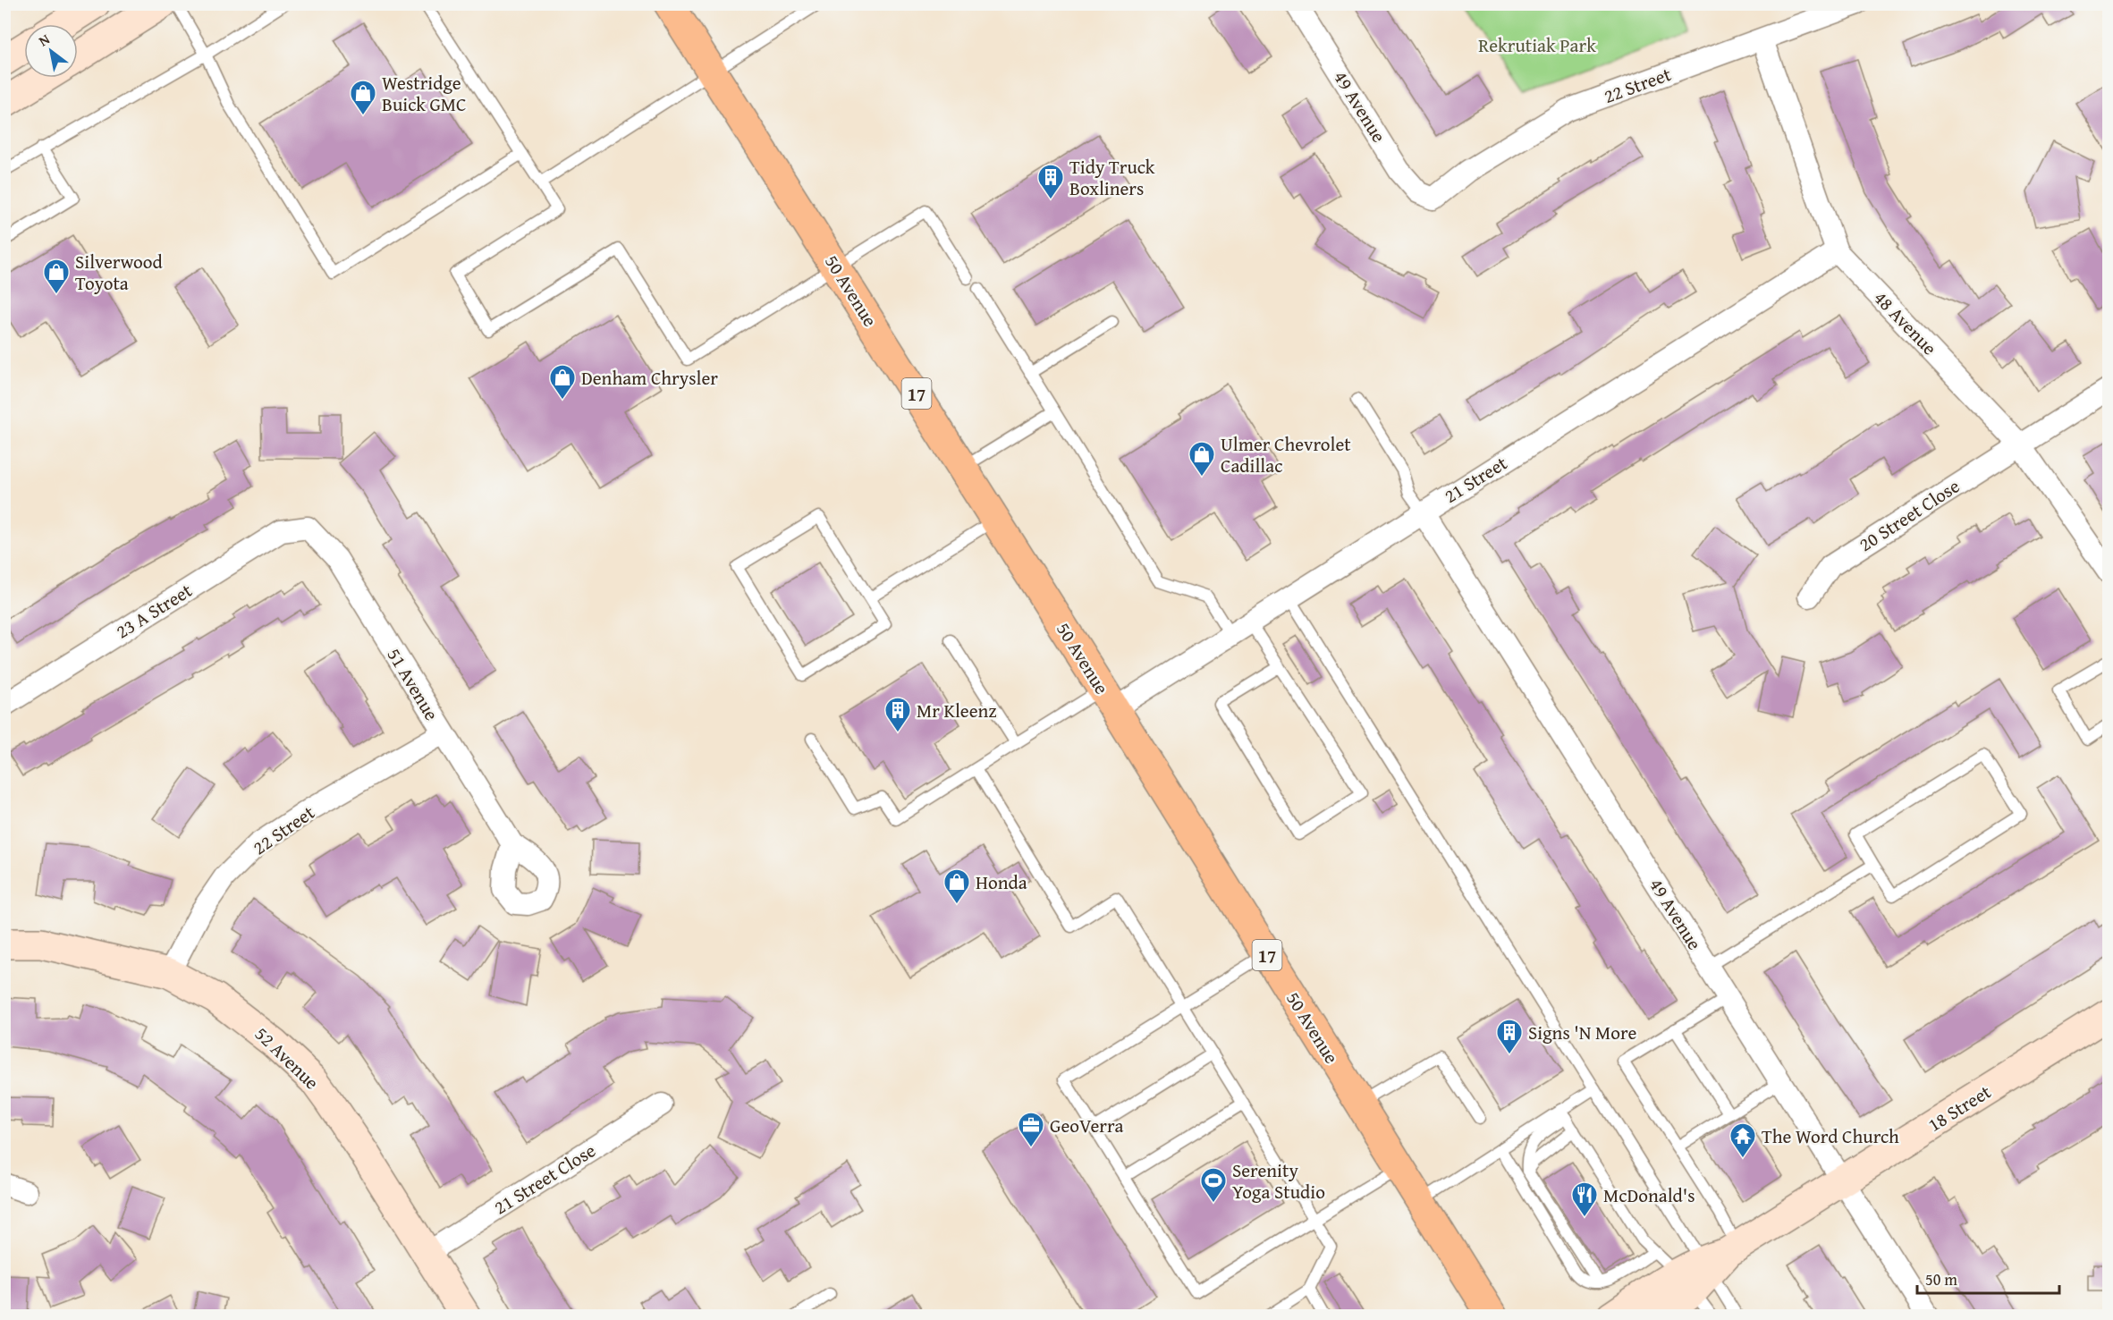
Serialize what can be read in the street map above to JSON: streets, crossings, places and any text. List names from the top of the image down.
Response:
{
  "streets": {
    "main road": ["50 Avenue", "17"],
    "street": [
      "22 Street",
      "49 Avenue",
      "48 Avenue",
      "21 Street",
      "20 Street Close",
      "23 A Street",
      "51 Avenue",
      "52 Avenue",
      "18 Street",
      "21 Street Close"
    ]
  },
  "crossings": [
    ["22 Street", "49 Avenue"],
    ["22 Street", "48 Avenue"],
    ["22 Street", "51 Avenue"],
    ["22 Street", "52 Avenue"],
    ["49 Avenue", "21 Street"],
    ["49 Avenue", "18 Street"],
    ["50 Avenue", "21 Street"],
    ["48 Avenue", "21 Street"],
    ["48 Avenue", "20 Street Close"],
    ["23 A Street", "51 Avenue"],
    ["52 Avenue", "21 Street Close"]
  ],
  "parks": ["Rekrutiak Park"],
  "places": {
    "shop": [
      "Westridge Buick GMC",
      "Silverwood Toyota",
      "Denham Chrysler",
      "Ulmer Chevrolet Cadillac",
      "Honda"
    ],
    "building": ["Tidy Truck Boxliners", "Mr Kleenz", "Signs 'N More"],
    "office": ["GeoVerra"],
    "temple": ["The Word Church"],
    "sports": ["Serenity Yoga Studio"],
    "restaurant": ["McDonald's"]
  },
  "scale_bar": "50 m",
  "north": "top left"
}
